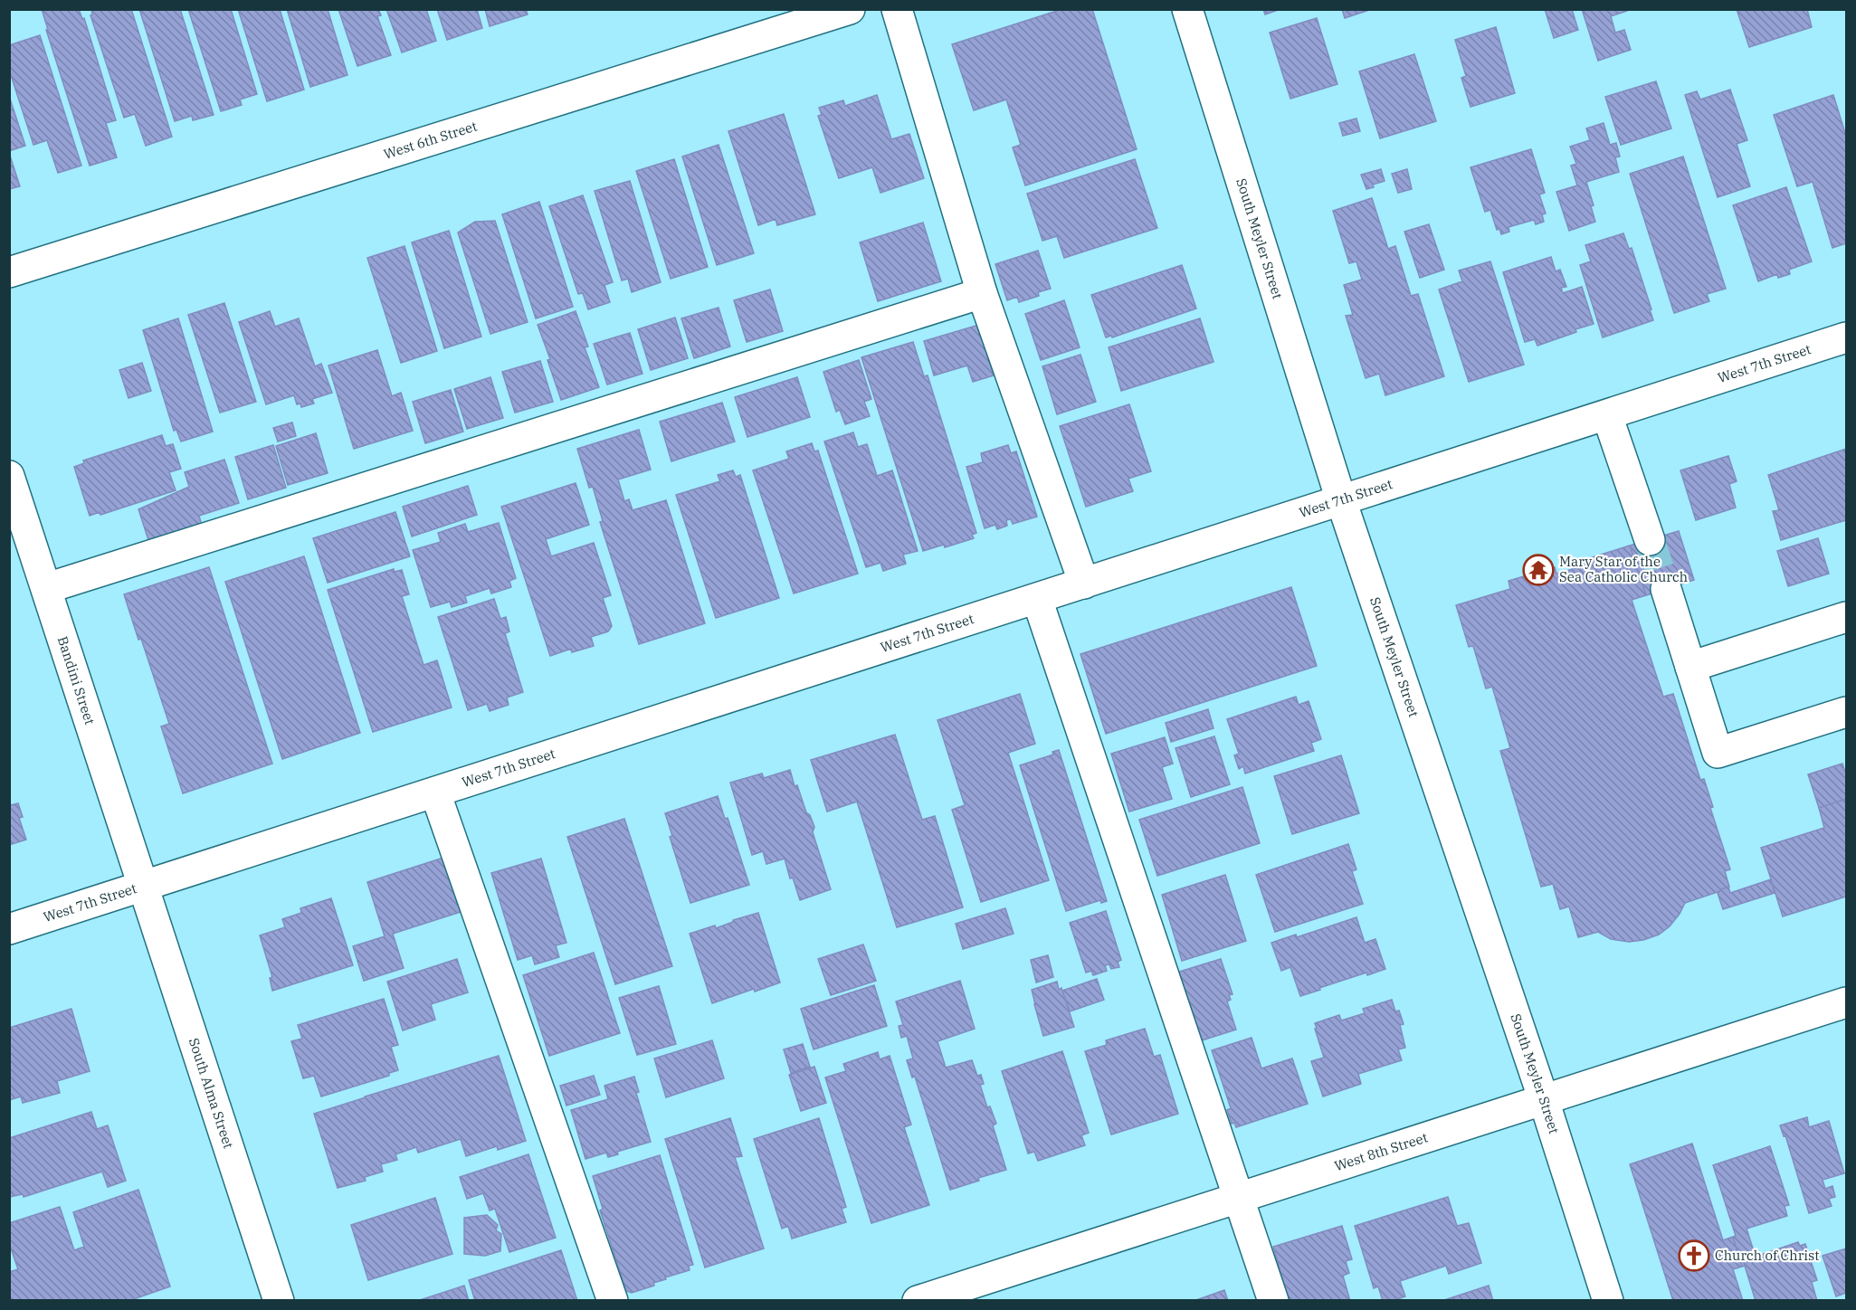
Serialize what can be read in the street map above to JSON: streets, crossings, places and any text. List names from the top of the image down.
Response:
{
  "streets": {
    "street": [
      "West 6th Street",
      "South Meyler Street",
      "West 7th Street",
      "Bandini Street",
      "South Alma Street",
      "West 8th Street"
    ]
  },
  "crossings": [
    ["South Meyler Street", "West 7th Street"],
    ["South Meyler Street", "West 8th Street"],
    ["West 7th Street", "Bandini Street"],
    ["West 7th Street", "South Alma Street"],
    ["Bandini Street", "South Alma Street"]
  ],
  "places": {
    "temple": ["Mary Star of the Sea Catholic Church"],
    "church": ["Church of Christ"]
  }
}
